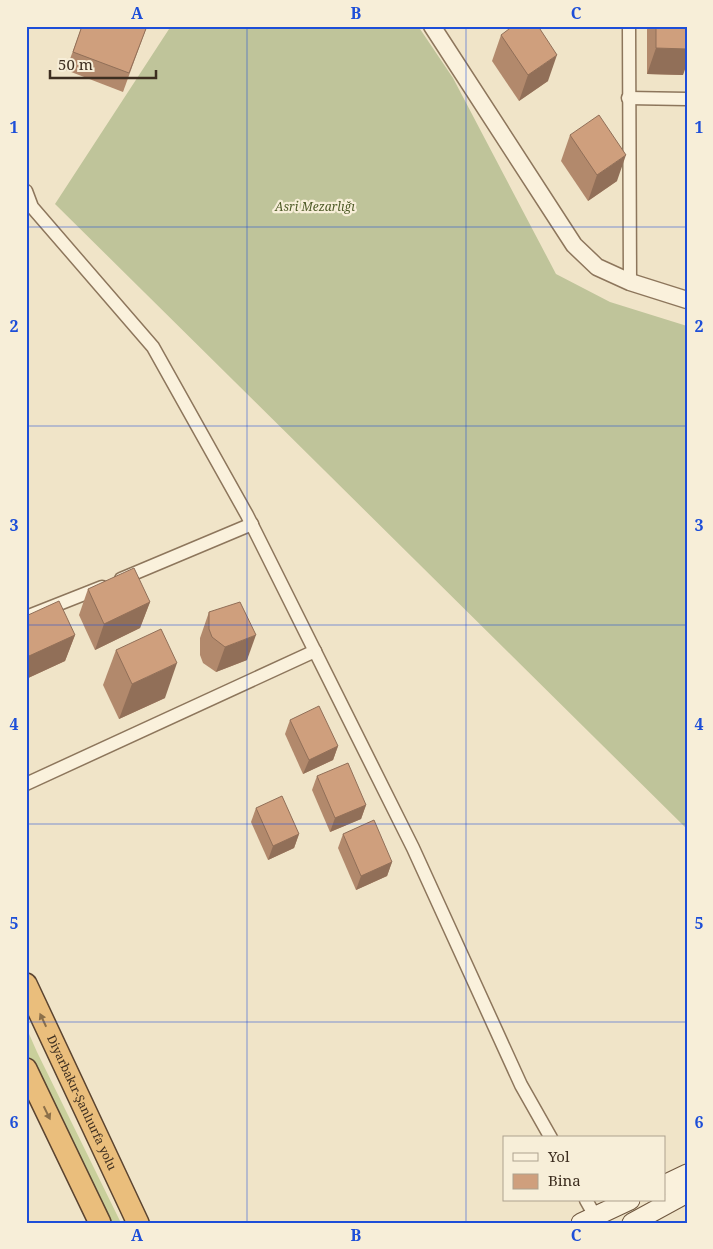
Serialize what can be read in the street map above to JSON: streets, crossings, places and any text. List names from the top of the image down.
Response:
{
  "streets": {
    "highway": ["Diyarbakır-Şanlıurfa yolu"]
  },
  "parks": ["Asri Mezarlığı"],
  "legend": ["Yol", "Bina"],
  "scale_bar": "50 m",
  "grid": {
    "columns": ["A", "B", "C"],
    "rows": [
      "1",
      "2",
      "3",
      "4",
      "5",
      "6"
    ]
  }
}
